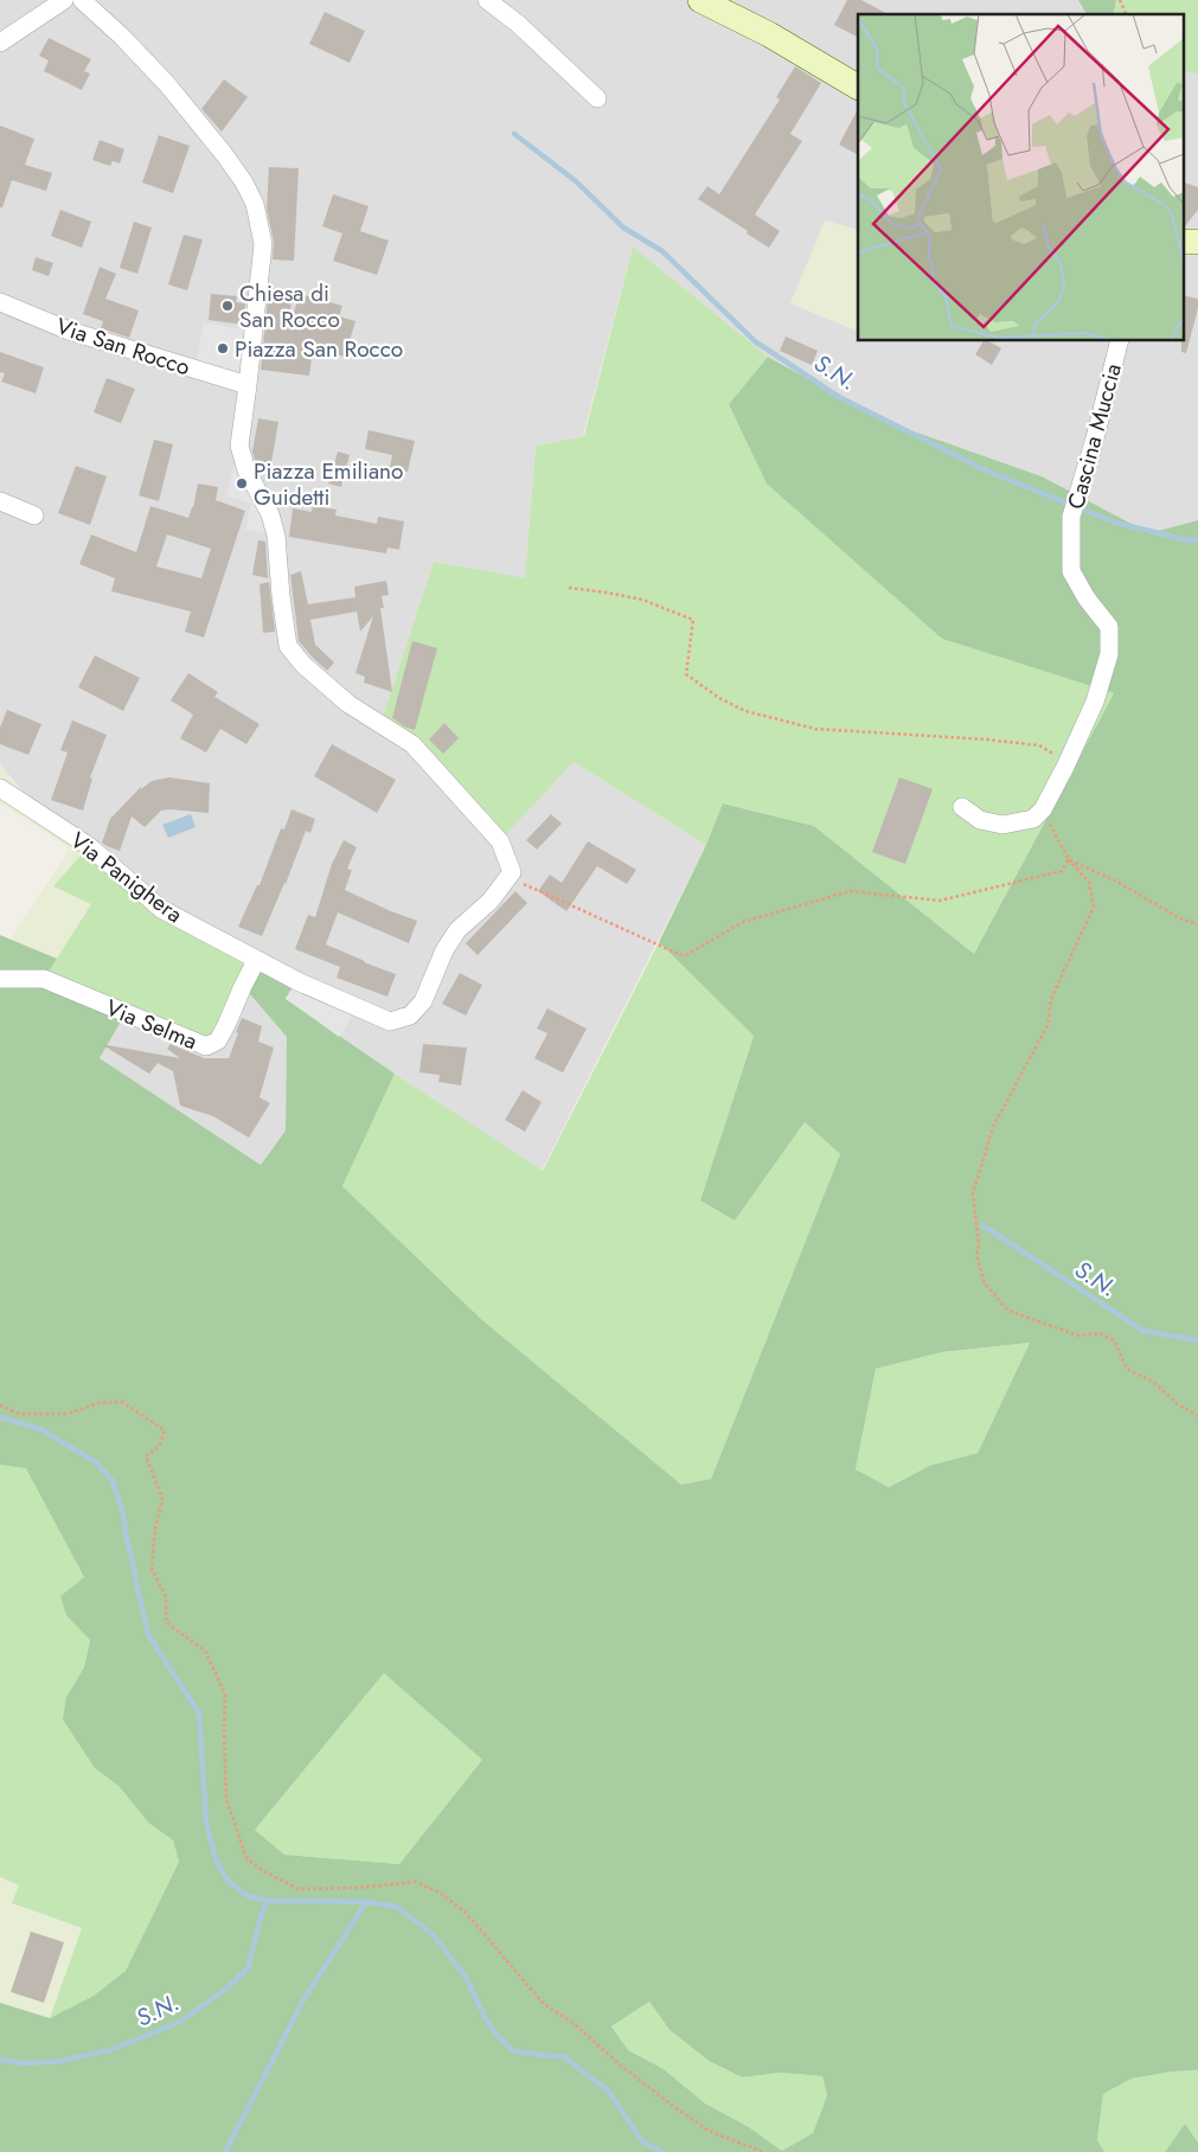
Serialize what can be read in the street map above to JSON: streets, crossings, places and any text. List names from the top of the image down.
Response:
{
  "streets": {
    "street": [
      "Via San Rocco",
      "Cascina Muccia",
      "Via Panighera",
      "Via Selma"
    ]
  },
  "crossings": [
    ["Via Panighera", "Via Selma"]
  ],
  "water": ["S.N."],
  "places": ["Chiesa di San Rocco", "Piazza San Rocco", "Piazza Emiliano Guidetti"]
}
